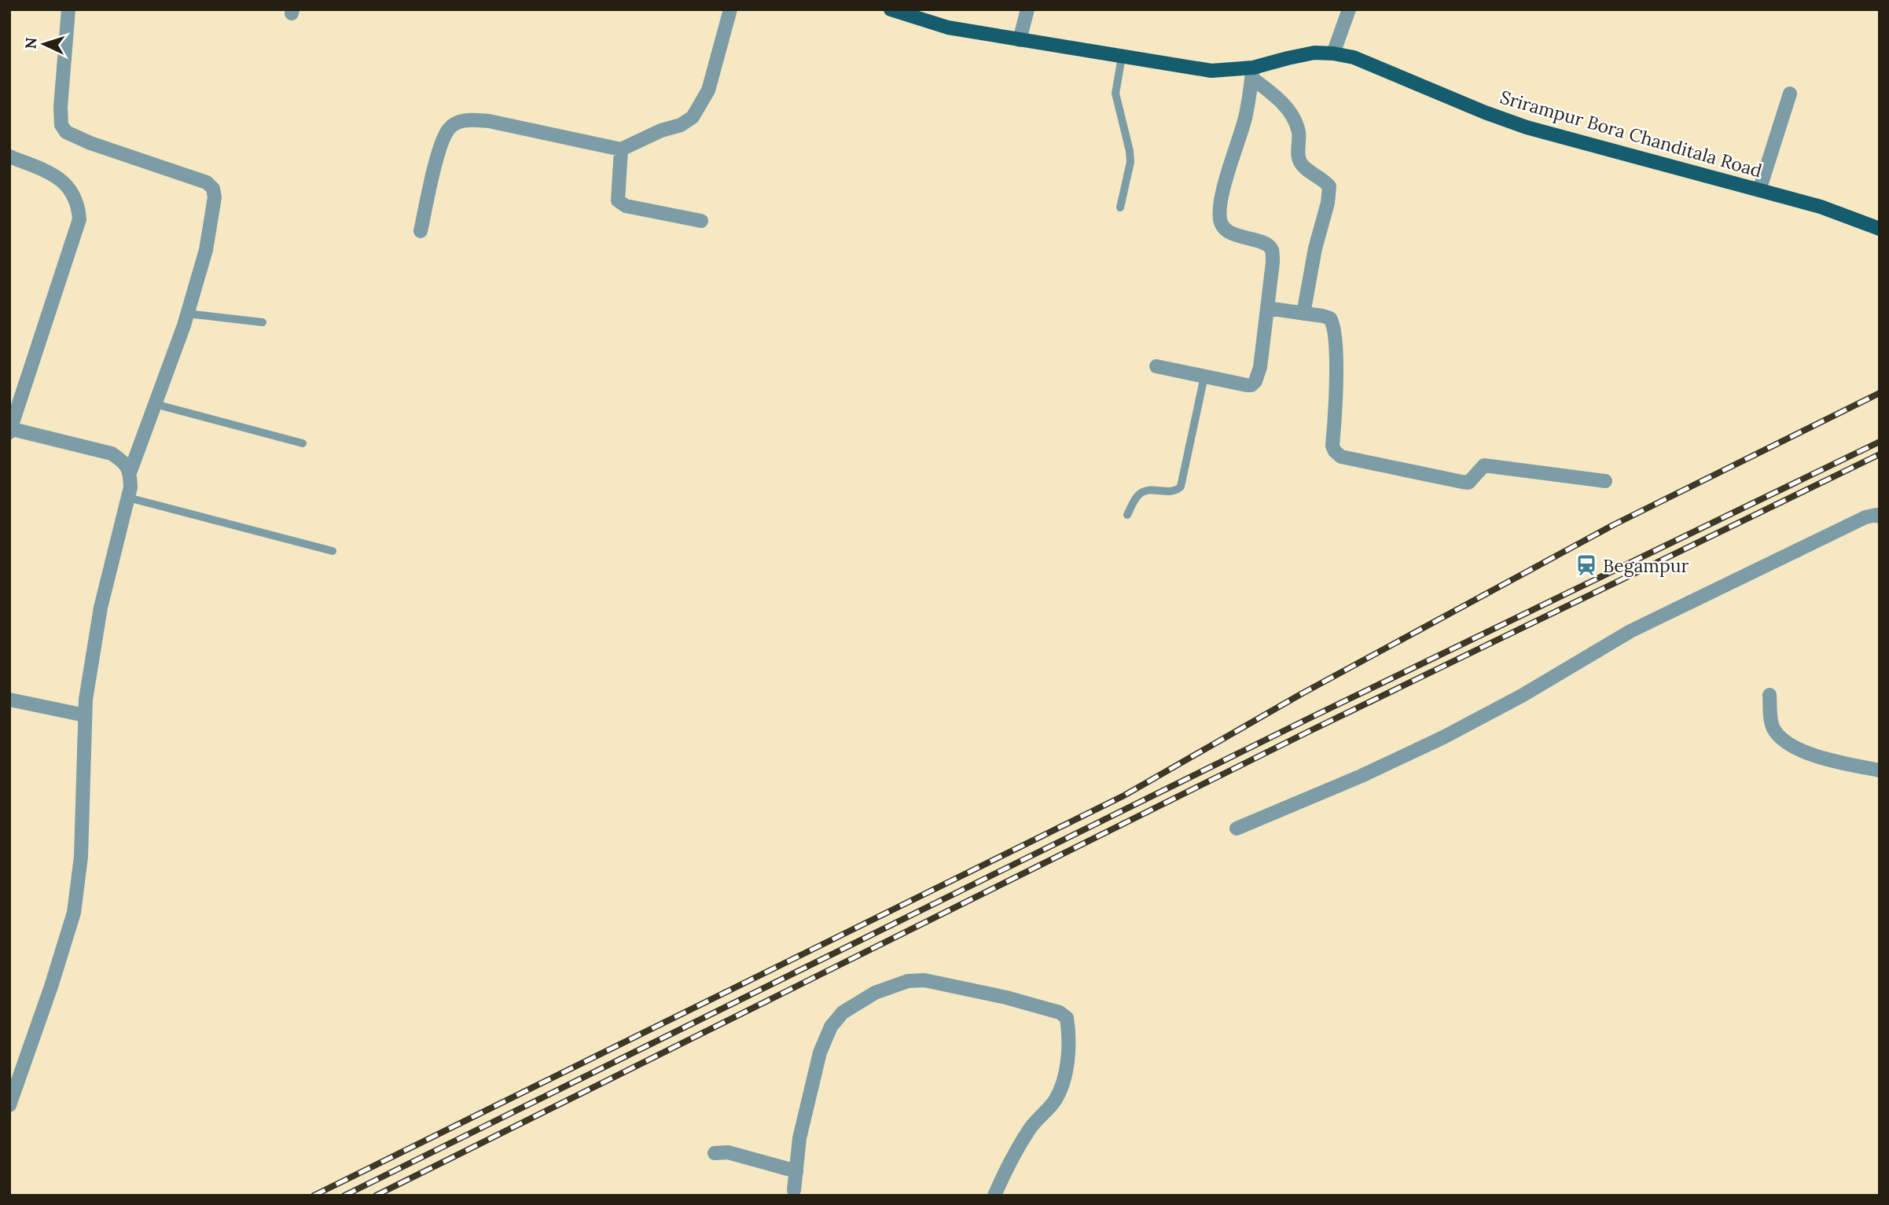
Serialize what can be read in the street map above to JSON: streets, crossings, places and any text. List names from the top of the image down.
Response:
{
  "streets": {
    "main road": ["Srirampur Bora Chanditala Road"]
  },
  "places": {
    "station": ["Begampur"]
  },
  "north": "left"
}
